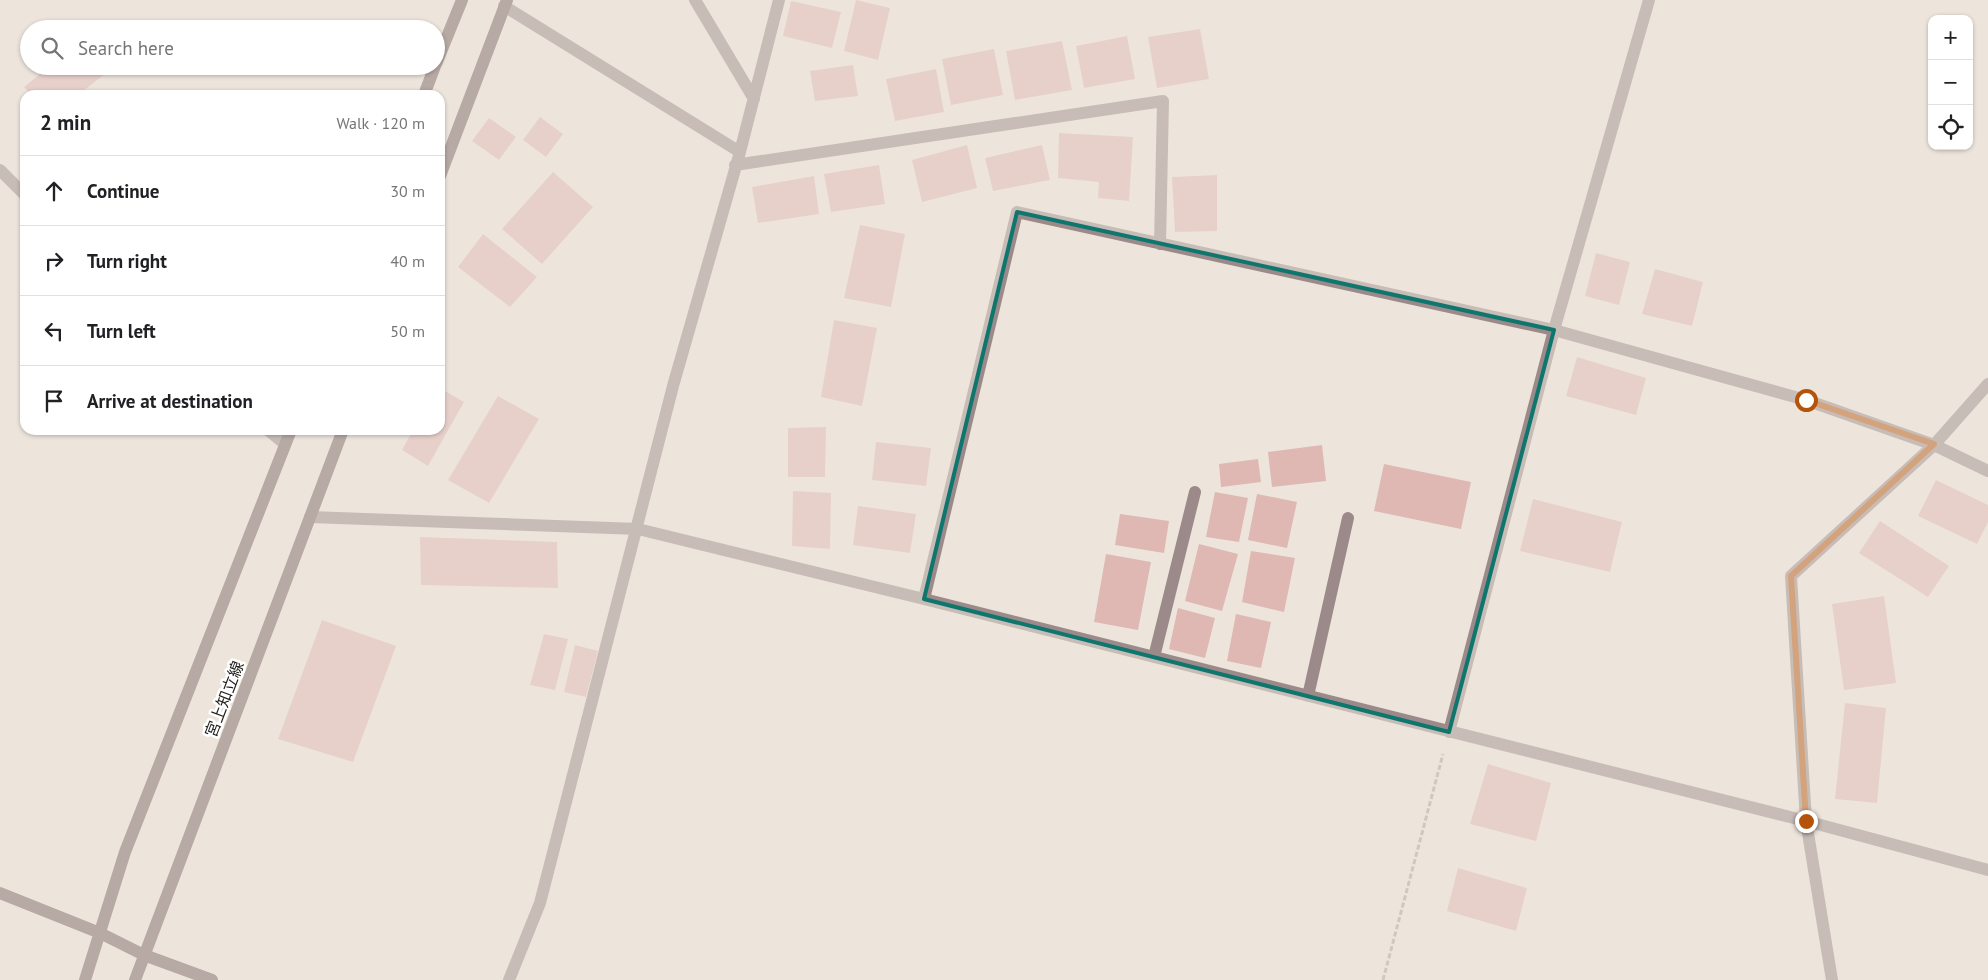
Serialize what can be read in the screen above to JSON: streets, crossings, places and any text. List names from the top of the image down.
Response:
{
  "streets": {
    "main road": ["宮上知立線"]
  },
  "page": {
    "map_buttons": ["+", "−"],
    "search": "Search here",
    "heading": ["2 min", "Walk · 120 m"],
    "list": [
      ["Continue", "30 m"],
      ["Turn right", "40 m"],
      ["Turn left", "50 m"],
      "Arrive at destination"
    ]
  }
}
